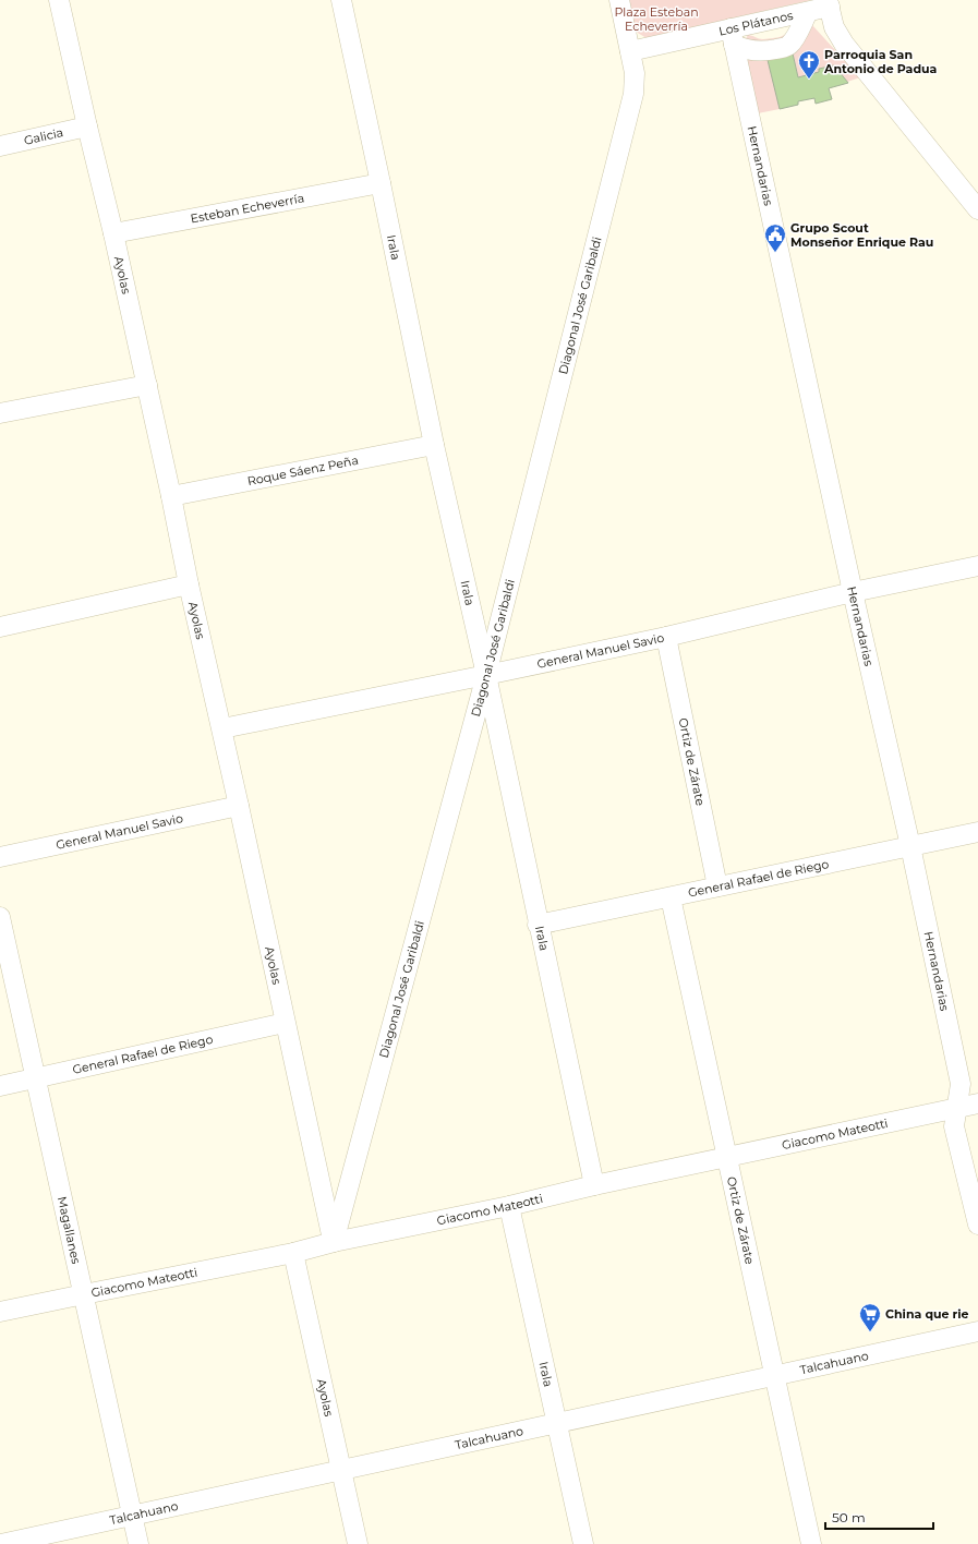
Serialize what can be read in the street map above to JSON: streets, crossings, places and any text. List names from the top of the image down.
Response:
{
  "streets": {
    "street": [
      "Los Plátanos",
      "Galicia",
      "Hernandarias",
      "Esteban Echeverría",
      "Irala",
      "Ayolas",
      "Diagonal José Garibaldi",
      "Roque Sáenz Peña",
      "General Manuel Savio",
      "Ortiz de Zárate",
      "General Rafael de Riego",
      "Giacomo Mateotti",
      "Magallanes",
      "Talcahuano"
    ]
  },
  "crossings": [
    ["Los Plátanos", "Hernandarias"],
    ["Los Plátanos", "Diagonal José Garibaldi"],
    ["Galicia", "Ayolas"],
    ["Hernandarias", "General Manuel Savio"],
    ["Hernandarias", "General Rafael de Riego"],
    ["Hernandarias", "Giacomo Mateotti"],
    ["Esteban Echeverría", "Irala"],
    ["Esteban Echeverría", "Ayolas"],
    ["Irala", "Diagonal José Garibaldi"],
    ["Irala", "Roque Sáenz Peña"],
    ["Irala", "General Manuel Savio"],
    ["Irala", "General Rafael de Riego"],
    ["Irala", "Giacomo Mateotti"],
    ["Irala", "Talcahuano"],
    ["Ayolas", "Diagonal José Garibaldi"],
    ["Ayolas", "Roque Sáenz Peña"],
    ["Ayolas", "General Manuel Savio"],
    ["Ayolas", "General Rafael de Riego"],
    ["Ayolas", "Giacomo Mateotti"],
    ["Ayolas", "Talcahuano"],
    ["Diagonal José Garibaldi", "General Manuel Savio"],
    ["Diagonal José Garibaldi", "Giacomo Mateotti"],
    ["General Manuel Savio", "Ortiz de Zárate"],
    ["Ortiz de Zárate", "General Rafael de Riego"],
    ["Ortiz de Zárate", "Giacomo Mateotti"],
    ["Ortiz de Zárate", "Talcahuano"],
    ["General Rafael de Riego", "Magallanes"],
    ["Giacomo Mateotti", "Magallanes"],
    ["Magallanes", "Talcahuano"]
  ],
  "parks": ["Plaza Esteban Echeverría"],
  "places": {
    "church": ["Parroquia San Antonio de Padua"],
    "public building": ["Grupo Scout Monseñor Enrique Rau"],
    "supermarket": ["China que rie"]
  },
  "scale_bar": "50 m"
}
